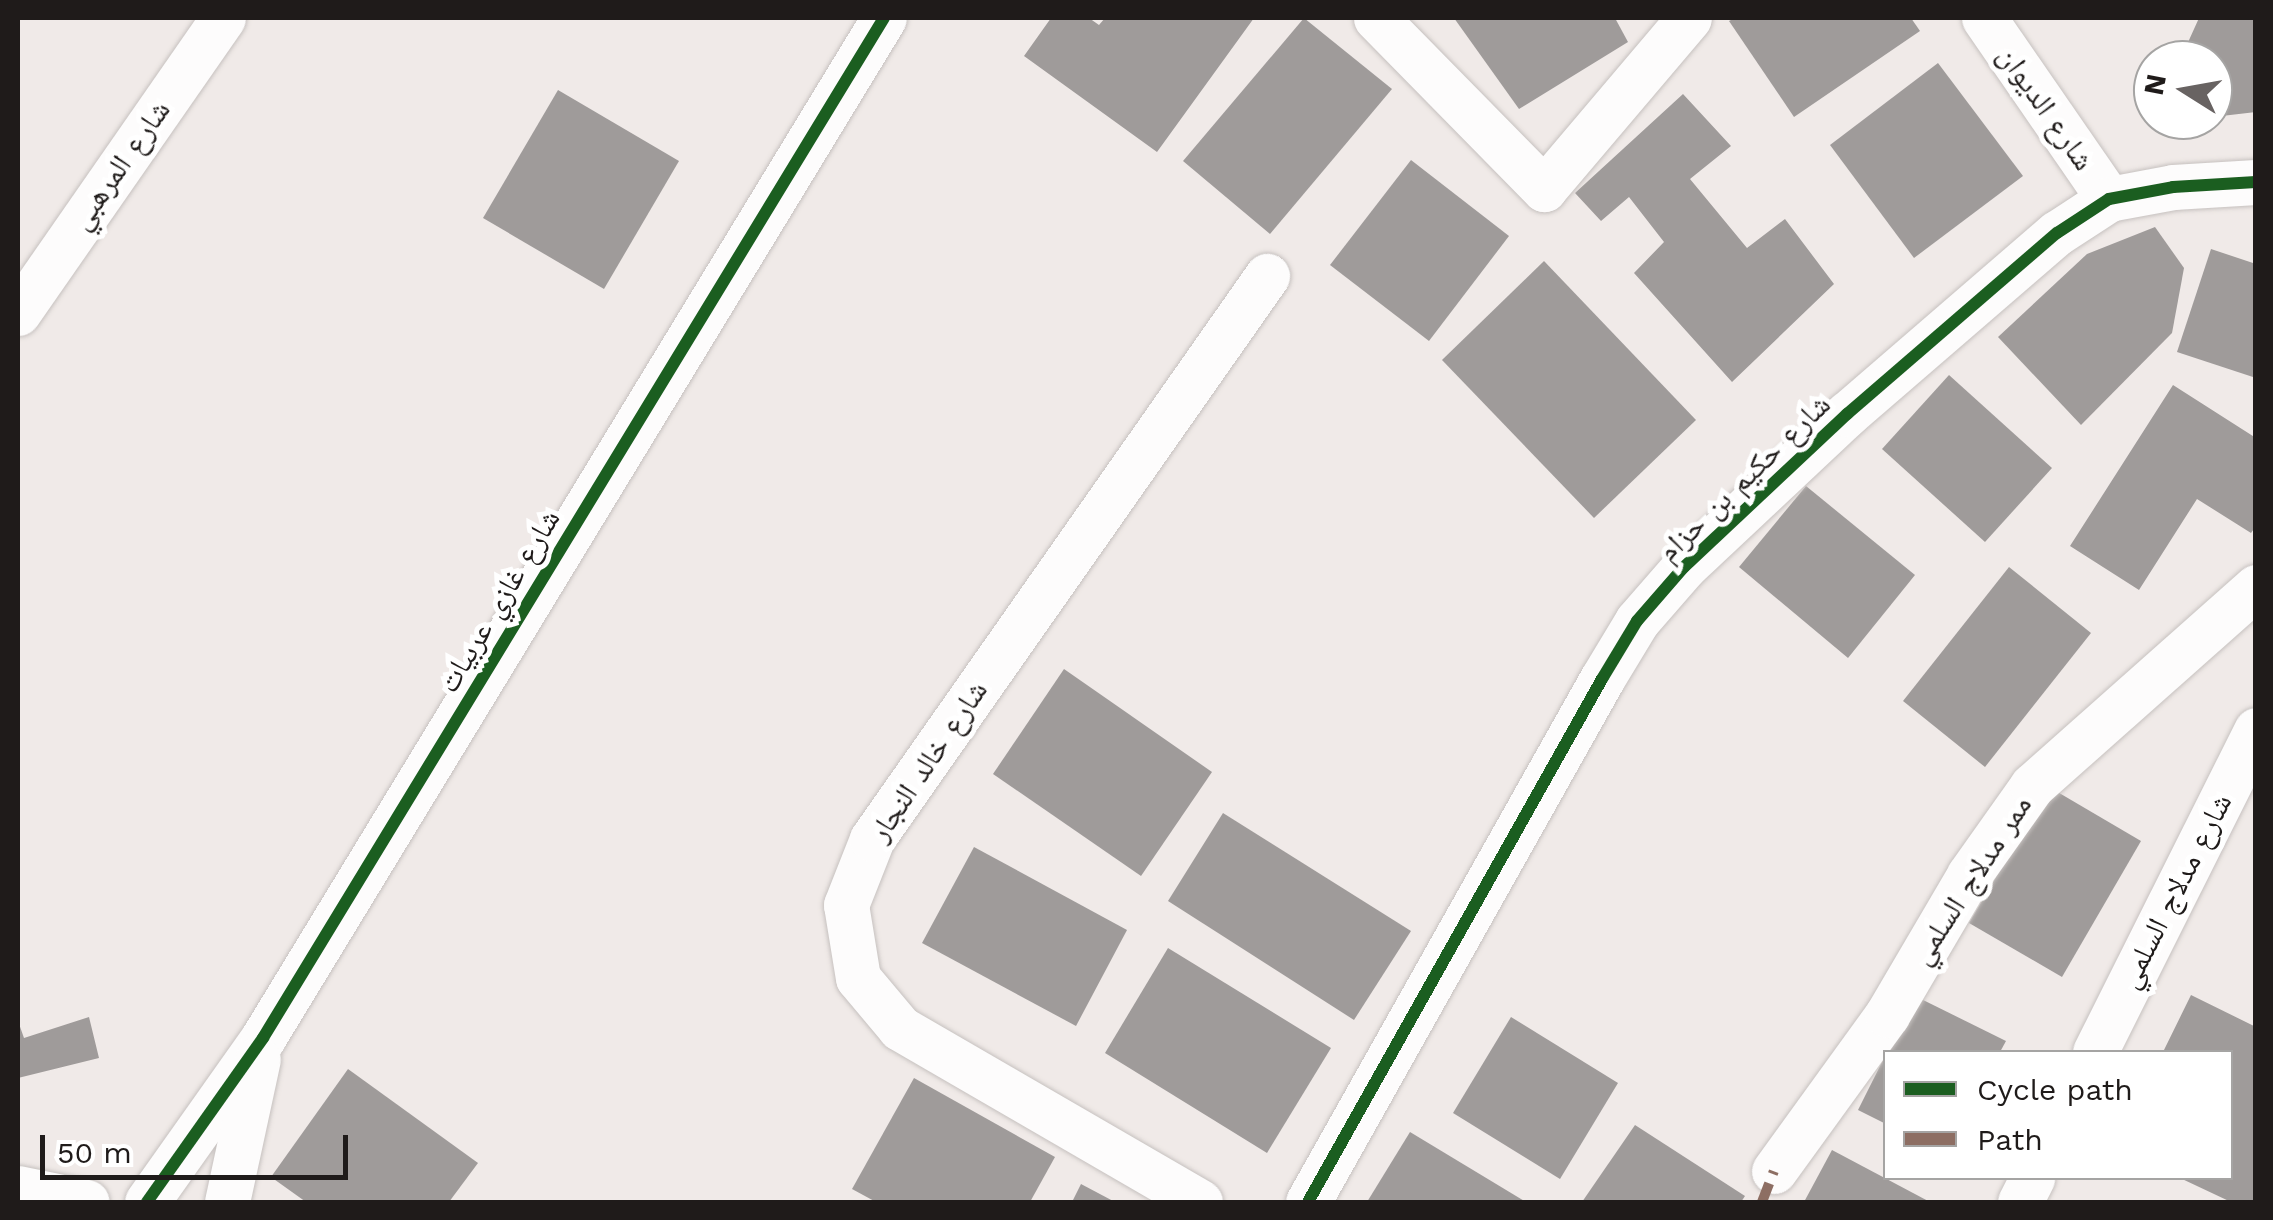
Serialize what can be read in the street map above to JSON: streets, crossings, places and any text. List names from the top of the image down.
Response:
{
  "streets": {
    "street": [
      "شارع الديوان",
      "شارع المرهبي",
      "شارع حكيم بن حزام",
      "شارع غازي عربيات",
      "شارع خالد النجار",
      "ممر مدلاج السلمي",
      "شارع مدلاج السلمي"
    ]
  },
  "crossings": [
    ["شارع الديوان", "شارع حكيم بن حزام"]
  ],
  "legend": ["Cycle path", "Path"],
  "scale_bar": "50 m",
  "north": "left"
}
